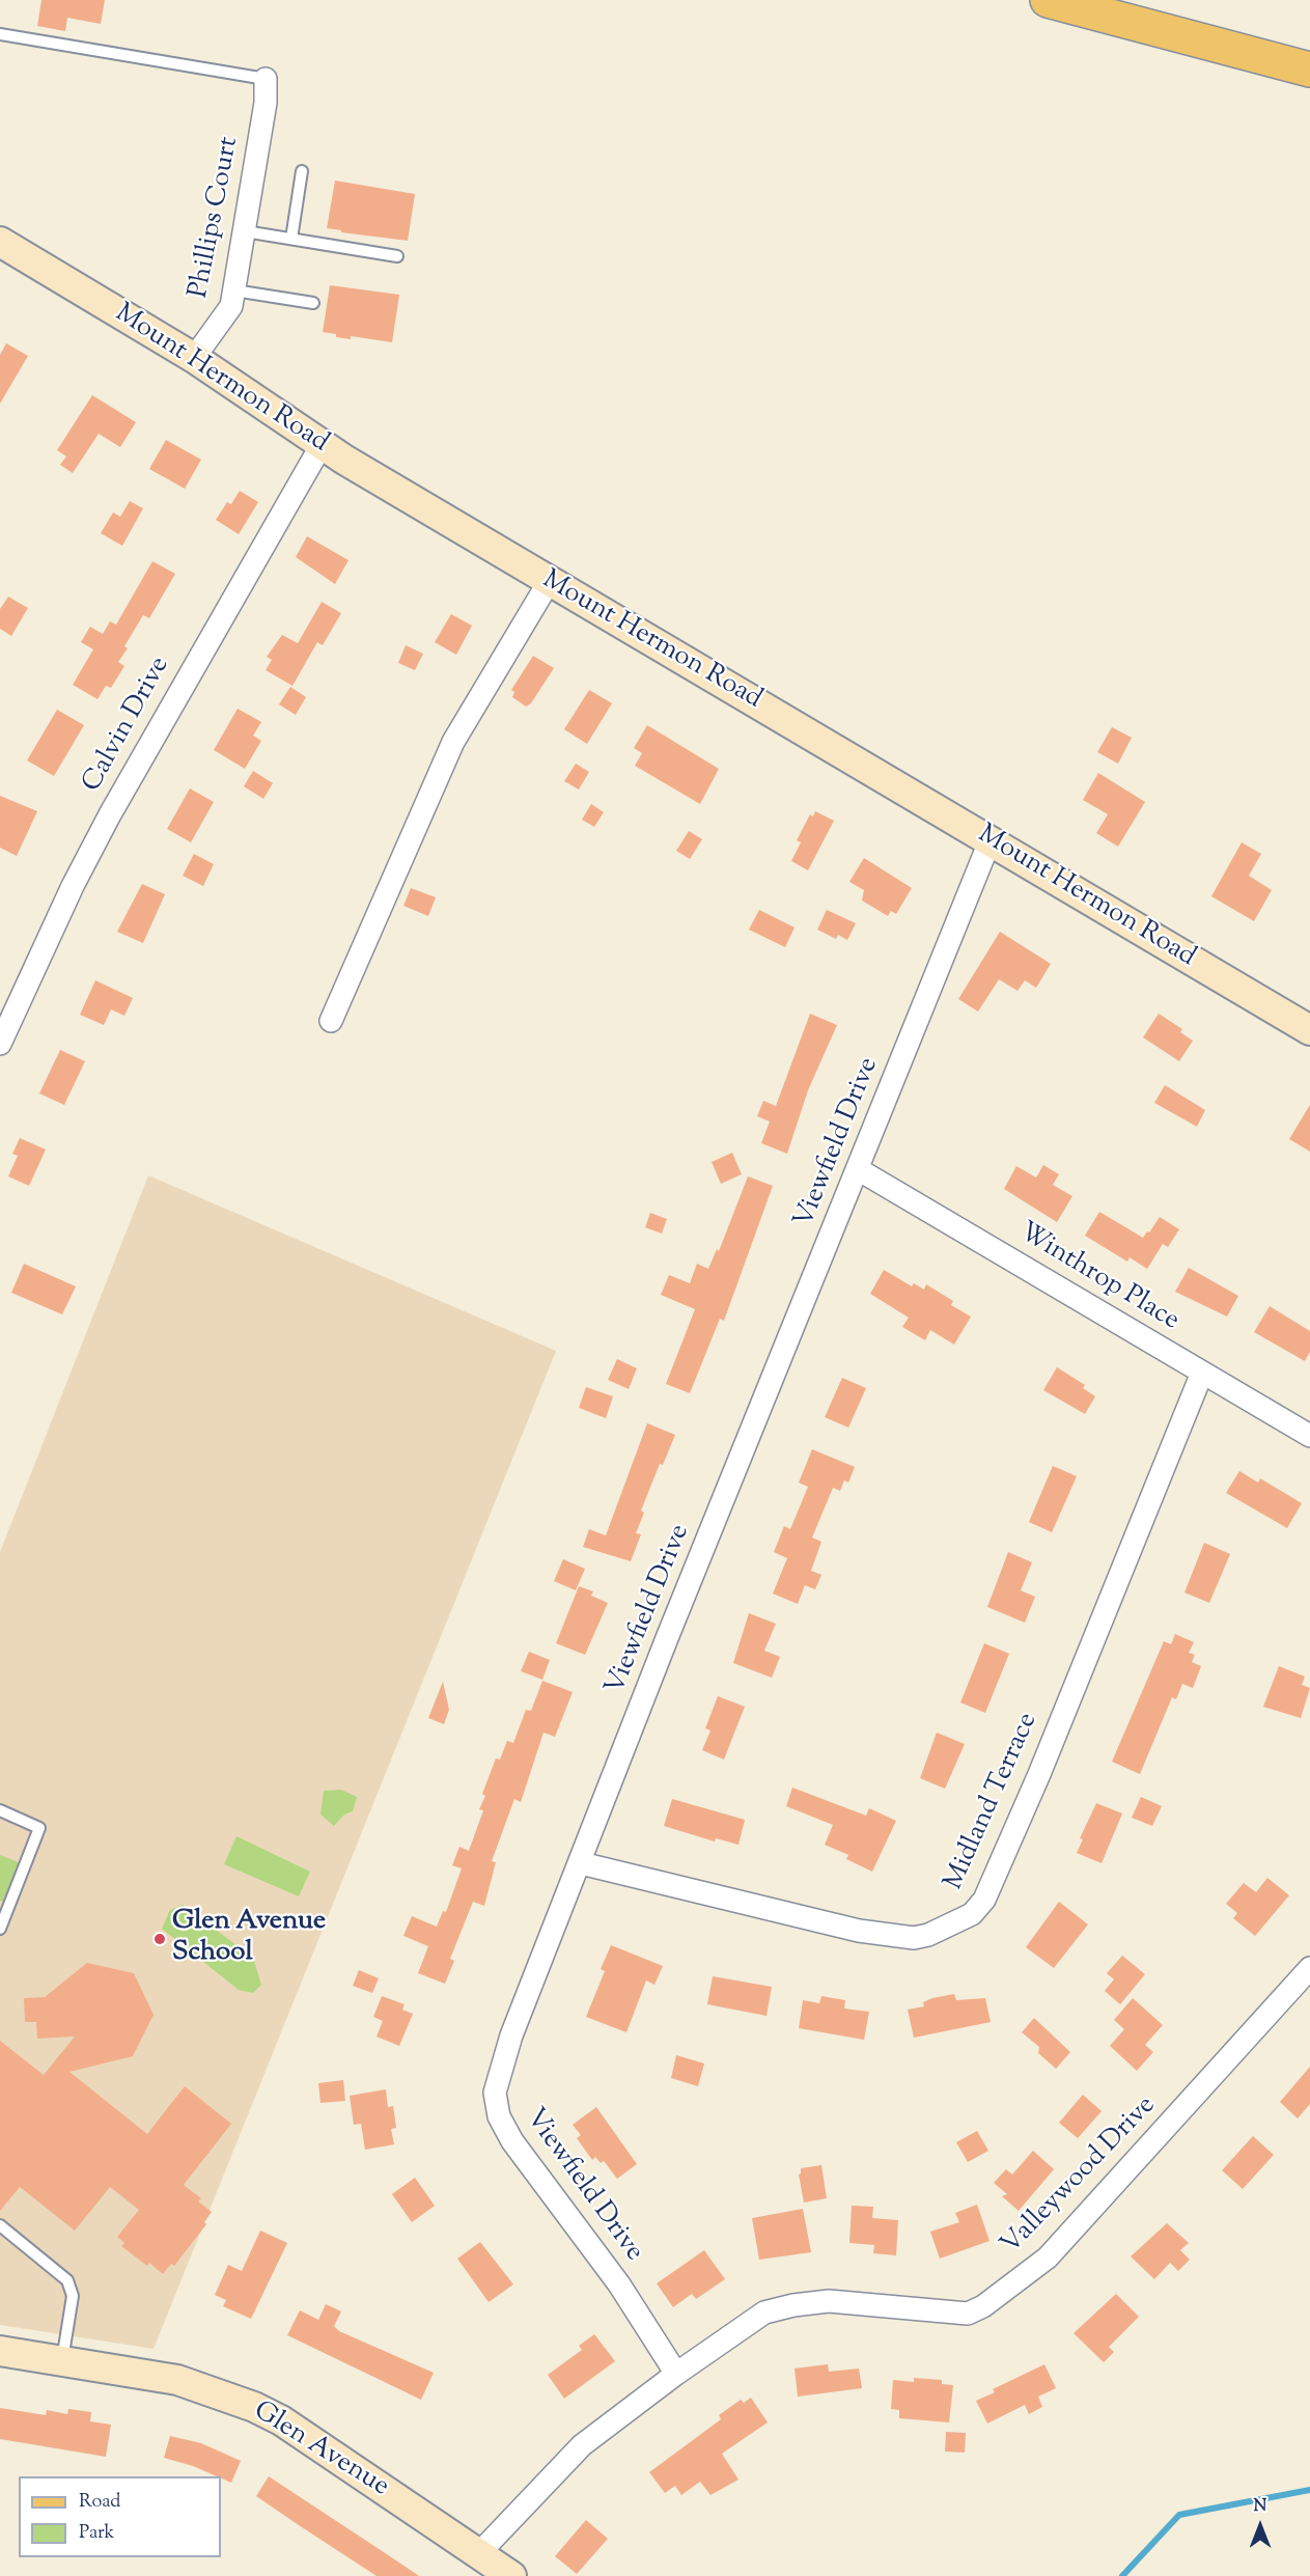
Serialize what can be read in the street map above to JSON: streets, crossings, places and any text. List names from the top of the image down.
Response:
{
  "streets": {
    "main road": ["Mount Hermon Road", "Glen Avenue"],
    "street": [
      "Phillips Court",
      "Calvin Drive",
      "Viewfield Drive",
      "Winthrop Place",
      "Midland Terrace",
      "Valleywood Drive"
    ]
  },
  "crossings": [
    ["Phillips Court", "Mount Hermon Road"],
    ["Mount Hermon Road", "Calvin Drive"],
    ["Mount Hermon Road", "Viewfield Drive"],
    ["Viewfield Drive", "Winthrop Place"],
    ["Viewfield Drive", "Midland Terrace"],
    ["Viewfield Drive", "Valleywood Drive"],
    ["Winthrop Place", "Midland Terrace"],
    ["Valleywood Drive", "Glen Avenue"]
  ],
  "places": ["Glen Avenue School"],
  "legend": ["Road", "Park"],
  "north": "top"
}
